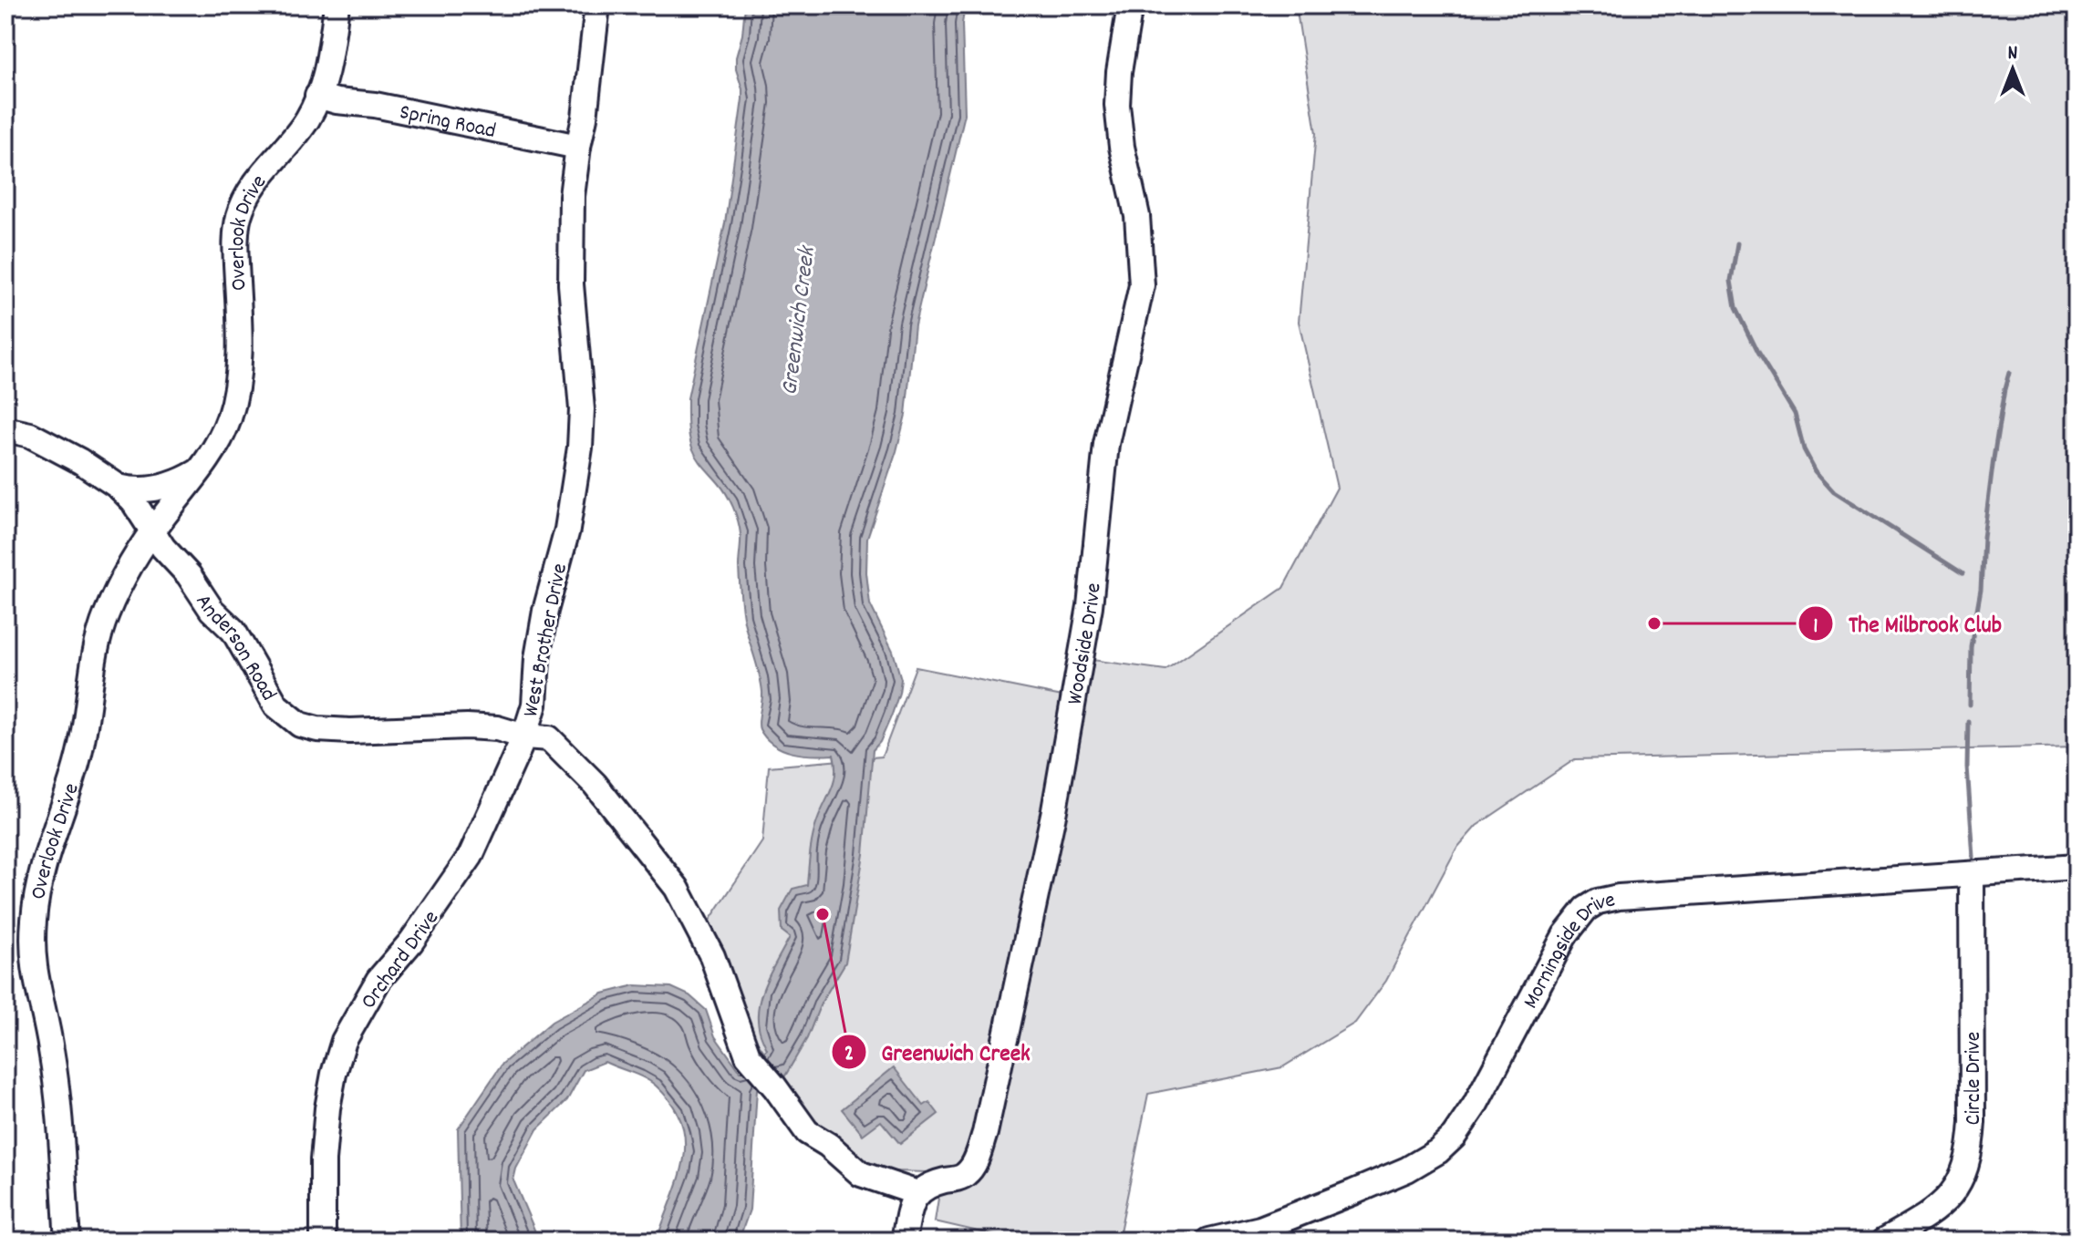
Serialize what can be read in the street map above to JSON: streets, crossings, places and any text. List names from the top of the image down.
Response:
{
  "streets": {
    "street": [
      "Spring Road",
      "Overlook Drive",
      "West Brother Drive",
      "Woodside Drive",
      "Anderson Road",
      "Morningside Drive",
      "Orchard Drive",
      "Circle Drive"
    ]
  },
  "crossings": [
    ["Spring Road", "Overlook Drive"],
    ["Spring Road", "West Brother Drive"],
    ["Overlook Drive", "Anderson Road"],
    ["West Brother Drive", "Woodside Drive"],
    ["West Brother Drive", "Anderson Road"],
    ["West Brother Drive", "Orchard Drive"],
    ["Anderson Road", "Orchard Drive"],
    ["Morningside Drive", "Circle Drive"]
  ],
  "water": ["Greenwich Creek"],
  "places": ["The Milbrook Club", "Greenwich Creek"],
  "north": "top"
}
